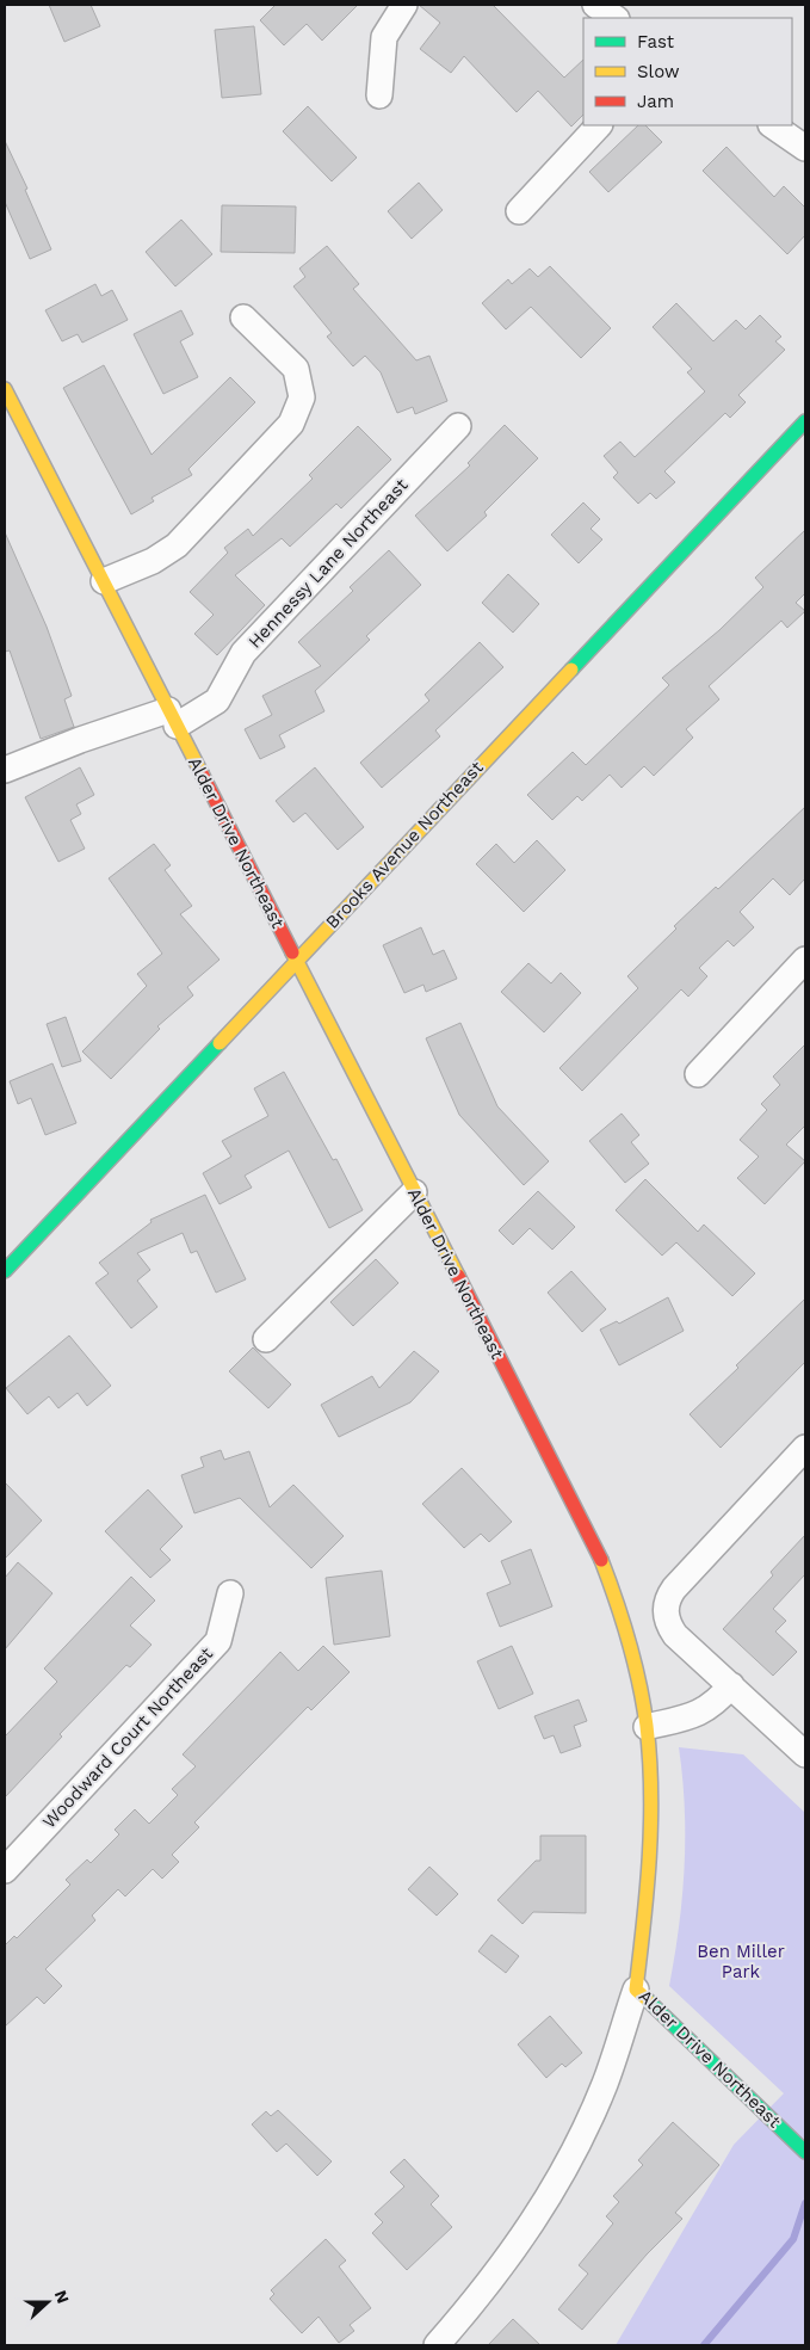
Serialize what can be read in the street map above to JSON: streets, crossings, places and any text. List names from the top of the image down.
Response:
{
  "streets": {
    "street": [
      "Hennessy Lane Northeast",
      "Alder Drive Northeast",
      "Brooks Avenue Northeast",
      "Woodward Court Northeast"
    ]
  },
  "crossings": [
    ["Hennessy Lane Northeast", "Alder Drive Northeast"],
    ["Alder Drive Northeast", "Brooks Avenue Northeast"]
  ],
  "parks": ["Ben Miller Park"],
  "legend": ["Fast", "Slow", "Jam"],
  "north": "right"
}
